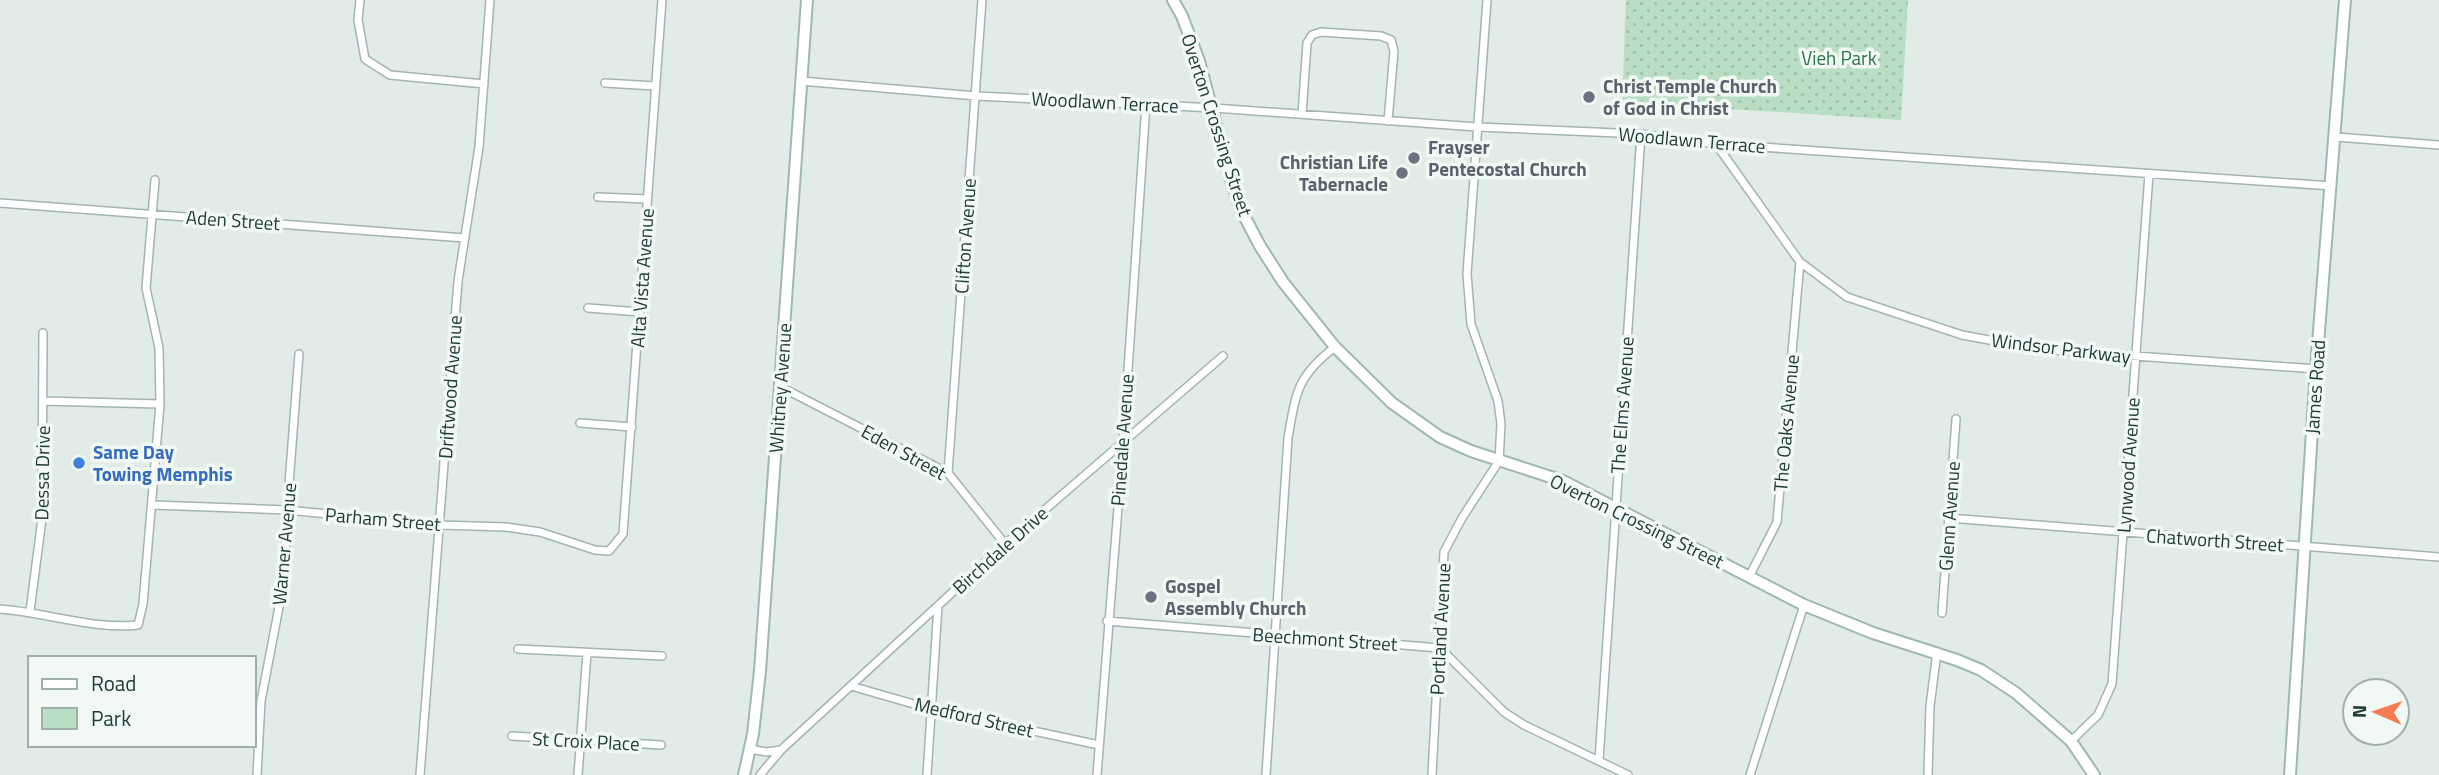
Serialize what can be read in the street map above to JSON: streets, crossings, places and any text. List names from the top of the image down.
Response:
{
  "streets": {
    "main road": ["Overton Crossing Street", "James Road", "Whitney Avenue"],
    "street": [
      "Woodlawn Terrace",
      "Aden Street",
      "Clifton Avenue",
      "Alta Vista Avenue",
      "Windsor Parkway",
      "Driftwood Avenue",
      "The Elms Avenue",
      "The Oaks Avenue",
      "Pinedale Avenue",
      "Eden Street",
      "Lynwood Avenue",
      "Dessa Drive",
      "Glenn Avenue",
      "Parham Street",
      "Chatworth Street",
      "Warner Avenue",
      "Birchdale Drive",
      "Portland Avenue",
      "Beechmont Street",
      "Medford Street",
      "St Croix Place"
    ]
  },
  "crossings": [
    ["Woodlawn Terrace", "Overton Crossing Street"],
    ["Woodlawn Terrace", "Clifton Avenue"],
    ["Woodlawn Terrace", "Windsor Parkway"],
    ["Woodlawn Terrace", "James Road"],
    ["Woodlawn Terrace", "Whitney Avenue"],
    ["Woodlawn Terrace", "The Elms Avenue"],
    ["Woodlawn Terrace", "Pinedale Avenue"],
    ["Woodlawn Terrace", "Lynwood Avenue"],
    ["Woodlawn Terrace", "Portland Avenue"],
    ["Overton Crossing Street", "The Elms Avenue"],
    ["Overton Crossing Street", "The Oaks Avenue"],
    ["Overton Crossing Street", "Lynwood Avenue"],
    ["Overton Crossing Street", "Portland Avenue"],
    ["Aden Street", "Driftwood Avenue"],
    ["Clifton Avenue", "Eden Street"],
    ["Alta Vista Avenue", "Parham Street"],
    ["Windsor Parkway", "James Road"],
    ["Windsor Parkway", "The Oaks Avenue"],
    ["Windsor Parkway", "Lynwood Avenue"],
    ["Driftwood Avenue", "Parham Street"],
    ["James Road", "Chatworth Street"],
    ["Whitney Avenue", "Eden Street"],
    ["Pinedale Avenue", "Birchdale Drive"],
    ["Pinedale Avenue", "Beechmont Street"],
    ["Pinedale Avenue", "Medford Street"],
    ["Eden Street", "Birchdale Drive"],
    ["Lynwood Avenue", "Chatworth Street"],
    ["Glenn Avenue", "Chatworth Street"],
    ["Parham Street", "Warner Avenue"],
    ["Birchdale Drive", "Medford Street"],
    ["Portland Avenue", "Beechmont Street"]
  ],
  "parks": ["Vieh Park"],
  "places": [
    "Christ Temple Church of God in Christ",
    "Frayser Pentecostal Church",
    "Christian Life Tabernacle",
    "Same Day Towing Memphis",
    "Gospel Assembly Church"
  ],
  "legend": ["Road", "Park"],
  "north": "left"
}
